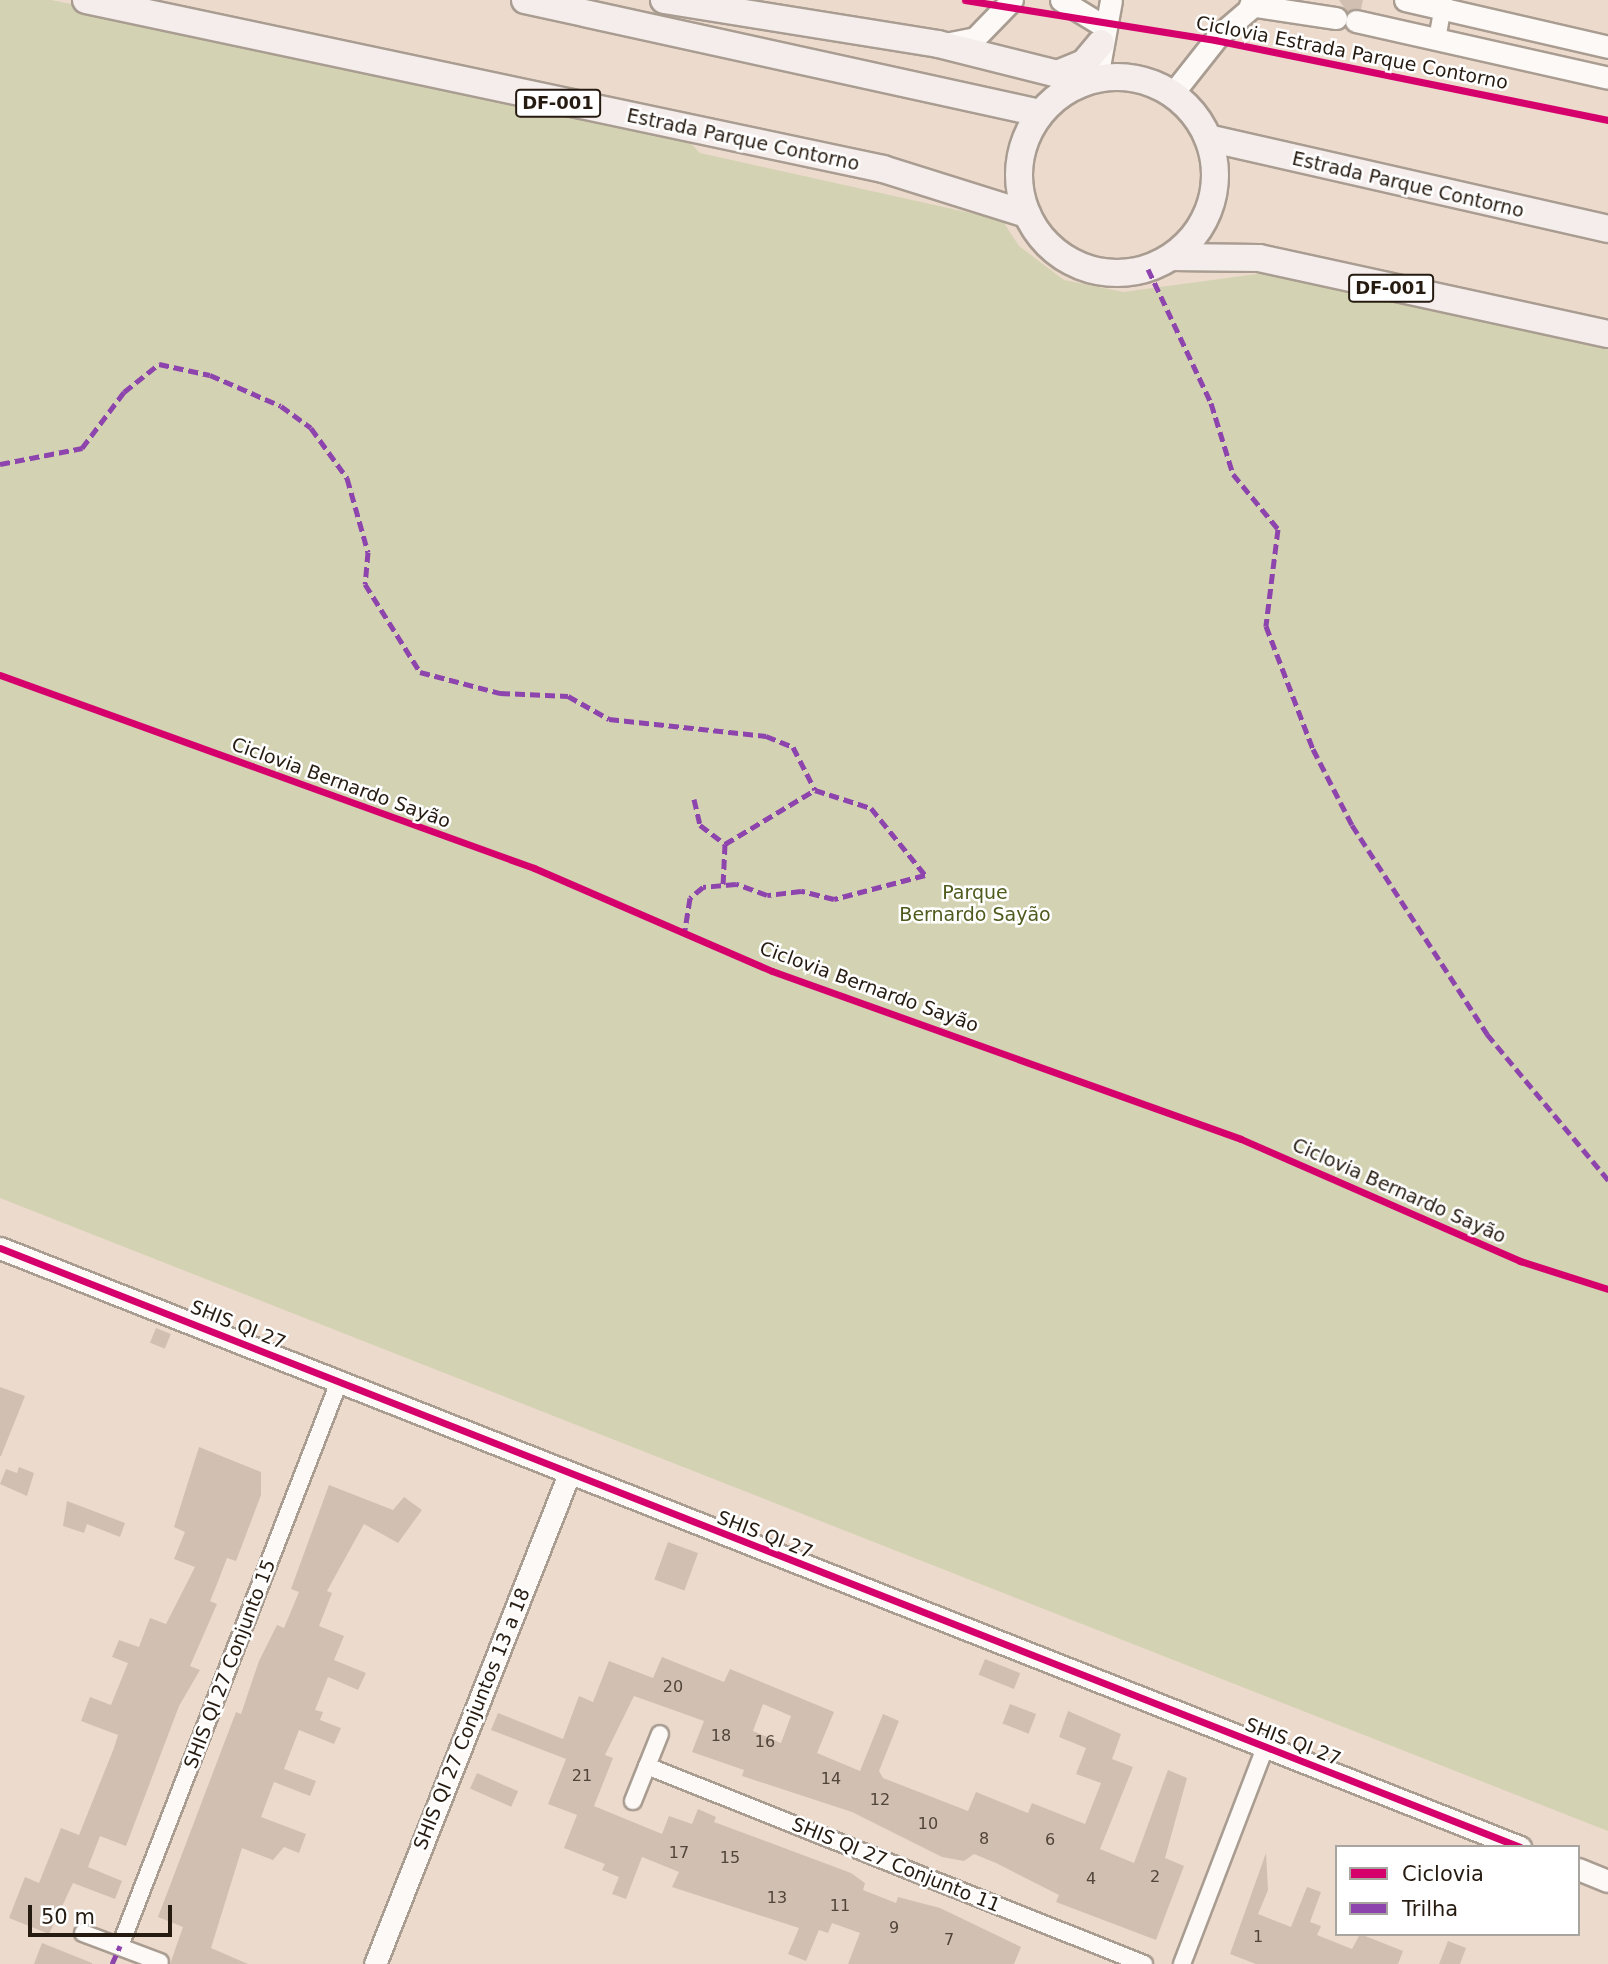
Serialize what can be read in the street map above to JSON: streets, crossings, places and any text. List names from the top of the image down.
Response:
{
  "streets": {
    "main road": ["DF-001", "Estrada Parque Contorno"],
    "street": [
      "SHIS QI 27",
      "SHIS QI 27 Conjunto 15",
      "SHIS QI 27 Conjuntos 13 a 18",
      "SHIS QI 27 Conjunto 11"
    ],
    "cycle path": ["Ciclovia Estrada Parque Contorno", "Ciclovia Bernardo Sayão"]
  },
  "crossings": [
    ["DF-001", "Estrada Parque Contorno"],
    ["SHIS QI 27", "SHIS QI 27 Conjunto 15"],
    ["SHIS QI 27", "SHIS QI 27 Conjuntos 13 a 18"]
  ],
  "parks": ["Parque Bernardo Sayão"],
  "house_numbers": [
    "20",
    "18",
    "16",
    "21",
    "14",
    "12",
    "10",
    "8",
    "6",
    "17",
    "15",
    "2",
    "4",
    "13",
    "11",
    "9",
    "1",
    "7"
  ],
  "legend": ["Ciclovia", "Trilha"],
  "scale_bar": "50 m"
}
